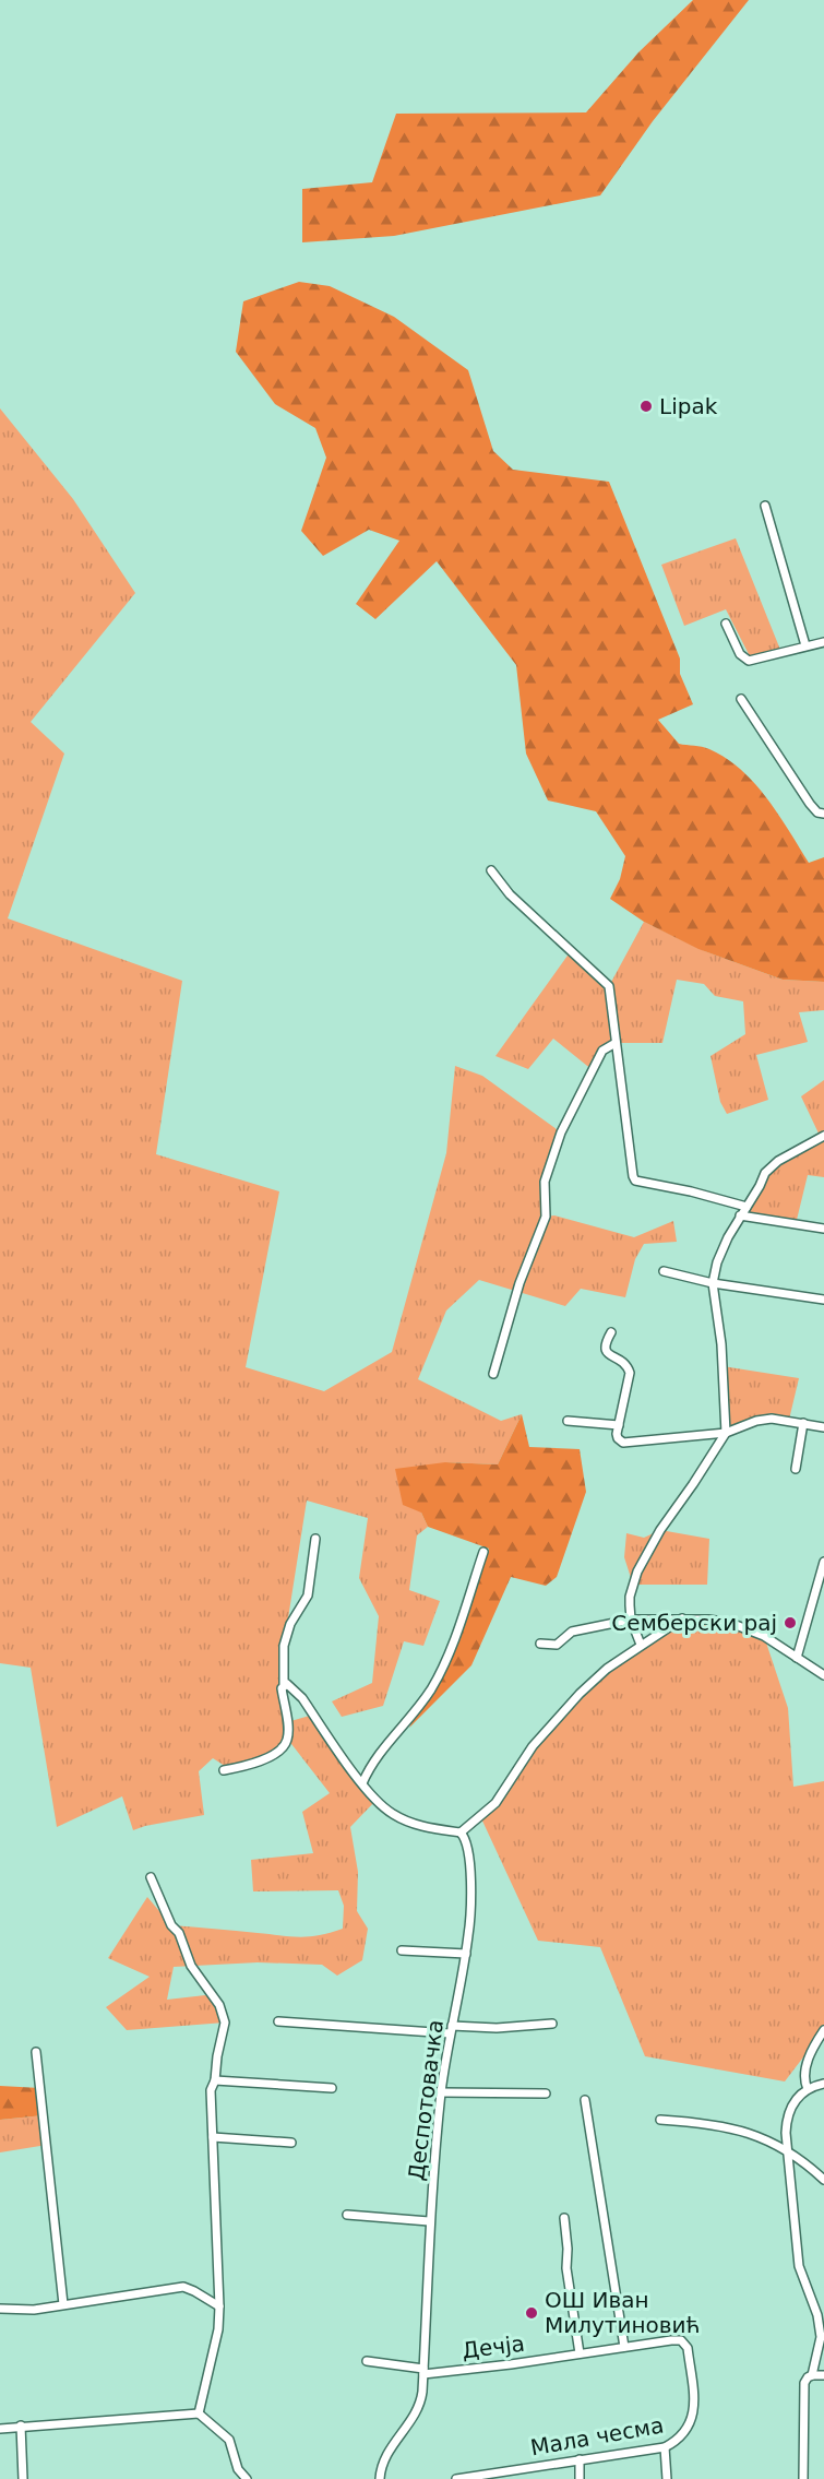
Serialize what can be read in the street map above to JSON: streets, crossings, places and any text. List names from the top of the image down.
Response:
{
  "streets": {
    "street": ["Деспотовачка", "Дечја", "Мала чесма"]
  },
  "crossings": [
    ["Деспотовачка", "Дечја"],
    ["Дечја", "Мала чесма"]
  ],
  "places": ["Lipak", "Семберски рај", "ОШ Иван Милутиновић"]
}
